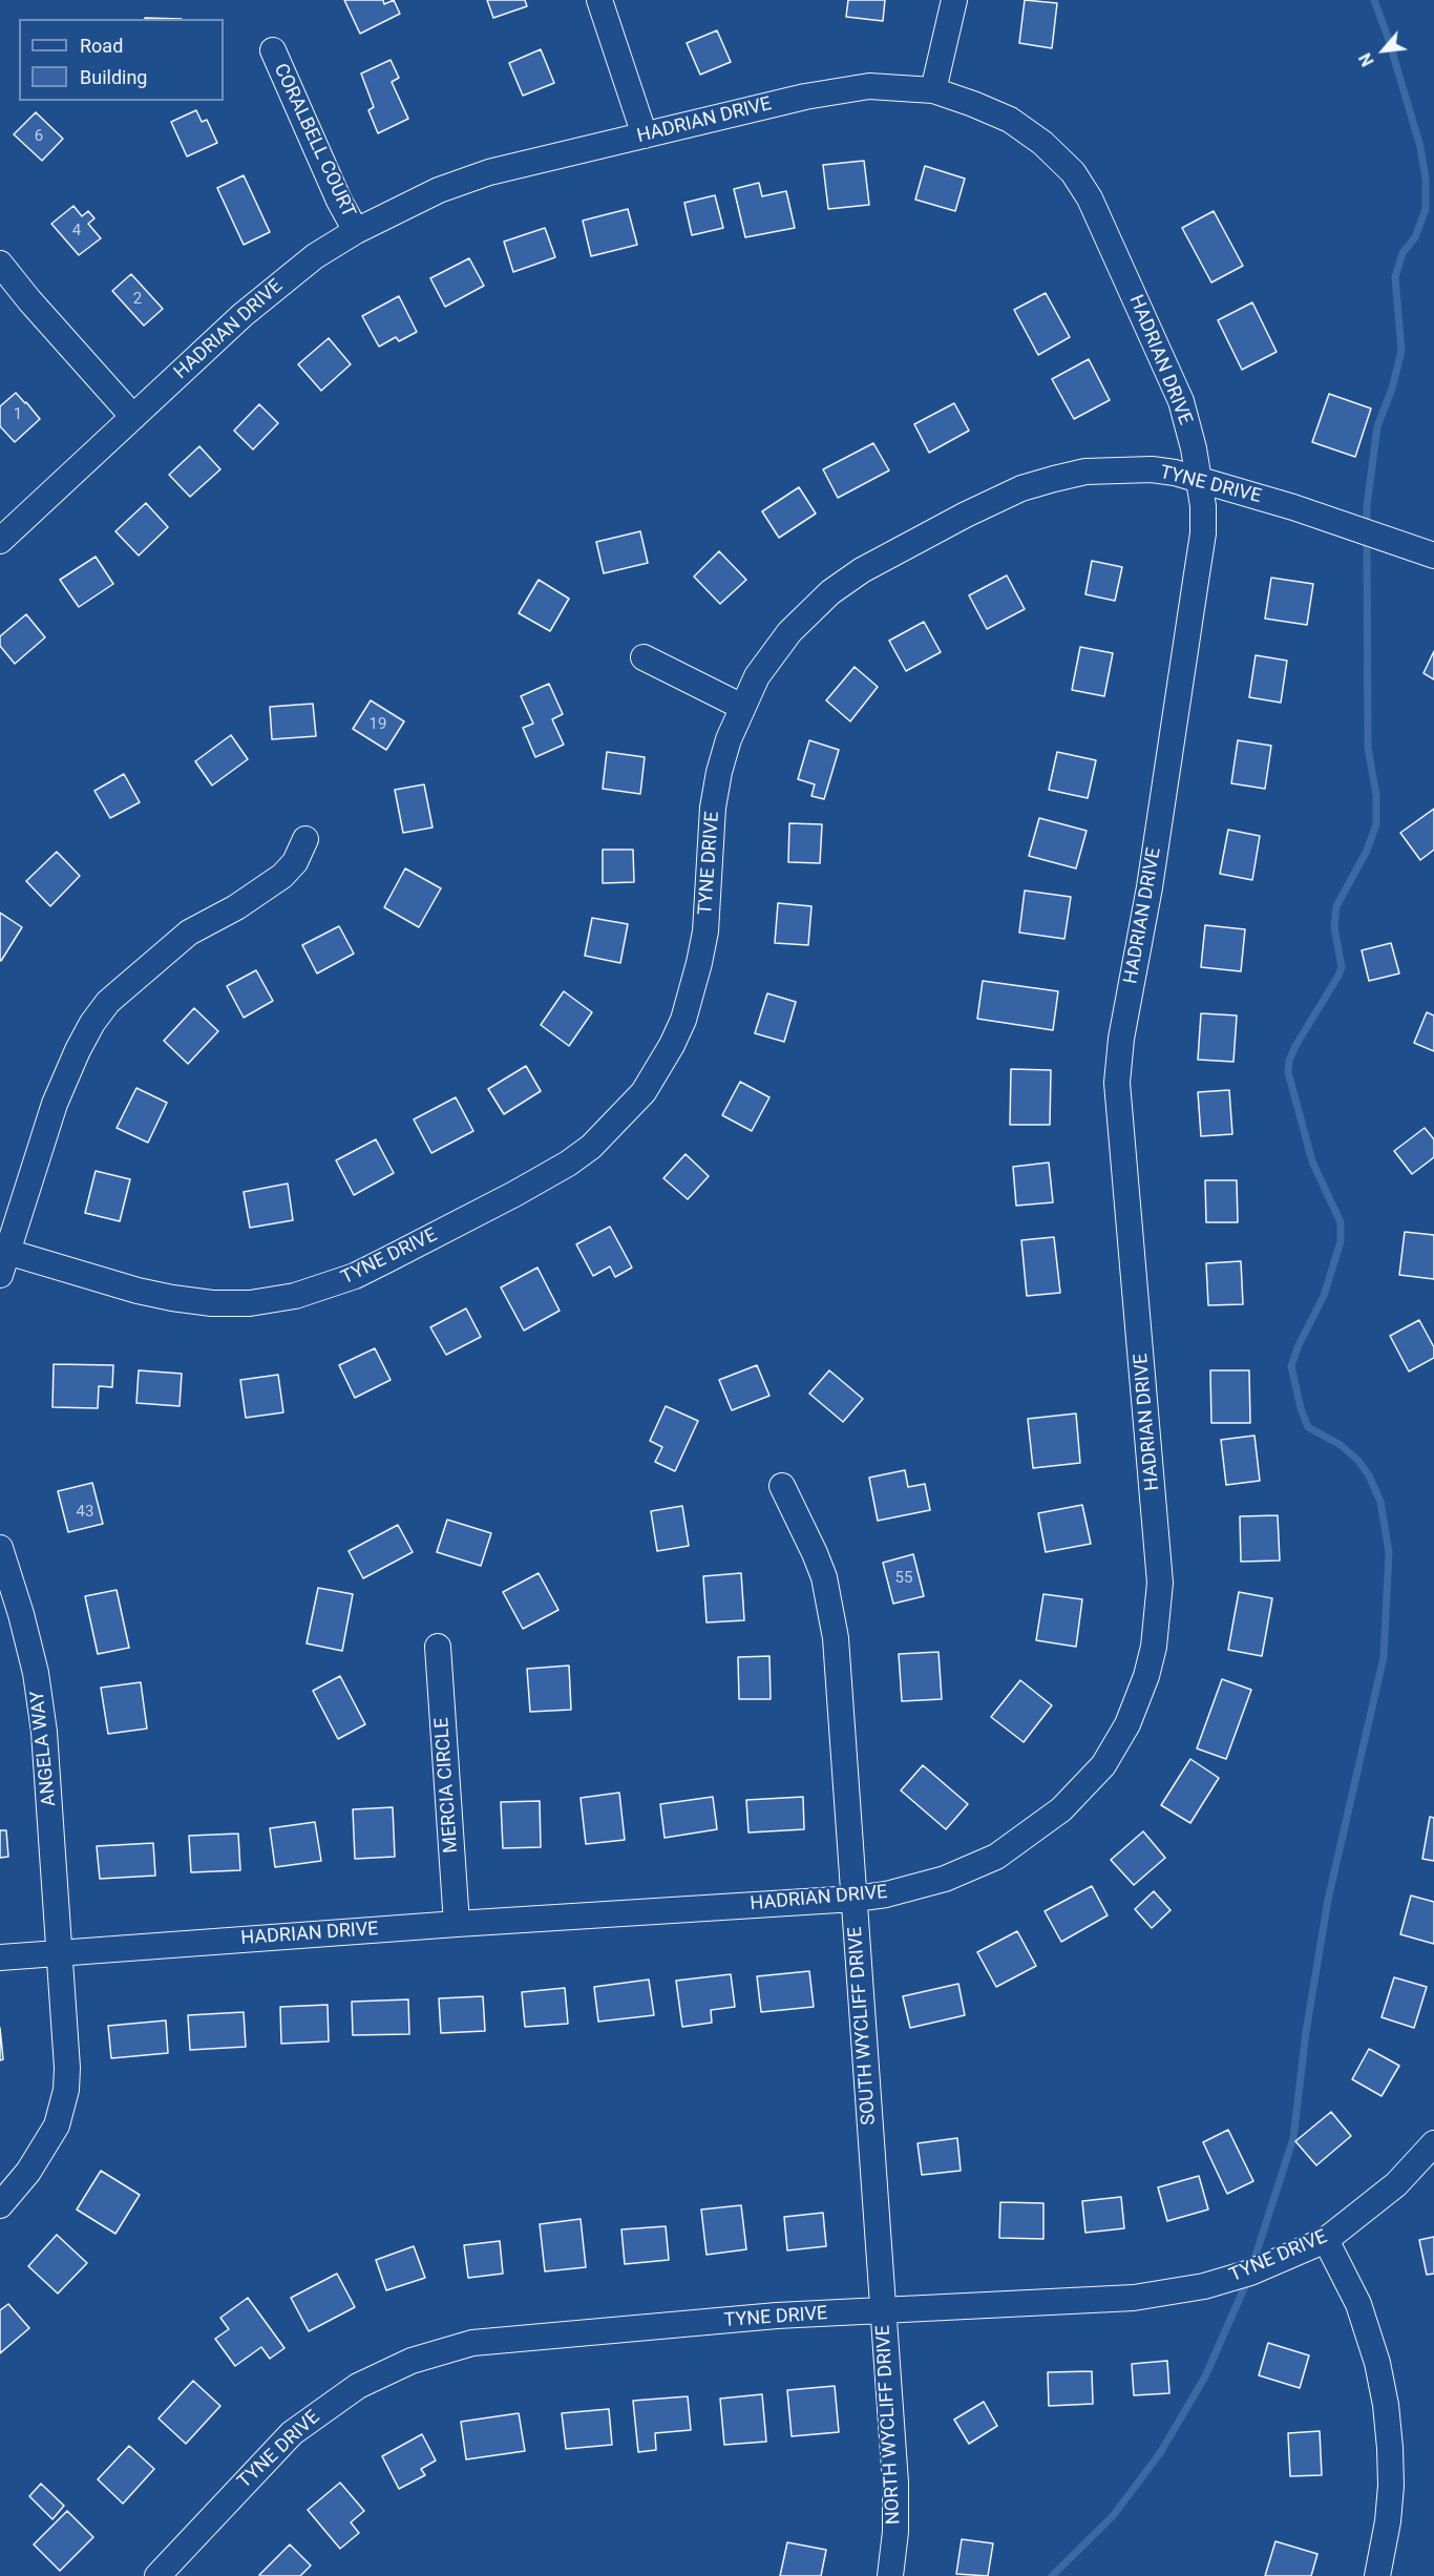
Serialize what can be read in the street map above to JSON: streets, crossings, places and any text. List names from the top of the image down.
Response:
{
  "streets": {
    "street": [
      "HADRIAN DRIVE",
      "CORALBELL COURT",
      "TYNE DRIVE",
      "ANGELA WAY",
      "MERCIA CIRCLE",
      "SOUTH WYCLIFF DRIVE",
      "NORTH WYCLIFF DRIVE"
    ]
  },
  "crossings": [
    ["HADRIAN DRIVE", "CORALBELL COURT"],
    ["HADRIAN DRIVE", "TYNE DRIVE"],
    ["HADRIAN DRIVE", "ANGELA WAY"],
    ["HADRIAN DRIVE", "MERCIA CIRCLE"],
    ["HADRIAN DRIVE", "SOUTH WYCLIFF DRIVE"],
    ["TYNE DRIVE", "SOUTH WYCLIFF DRIVE"],
    ["TYNE DRIVE", "NORTH WYCLIFF DRIVE"],
    ["SOUTH WYCLIFF DRIVE", "NORTH WYCLIFF DRIVE"]
  ],
  "house_numbers": [
    "6",
    "4",
    "2",
    "1",
    "19",
    "43",
    "55"
  ],
  "legend": ["Road", "Building"],
  "north": "bottom left"
}
